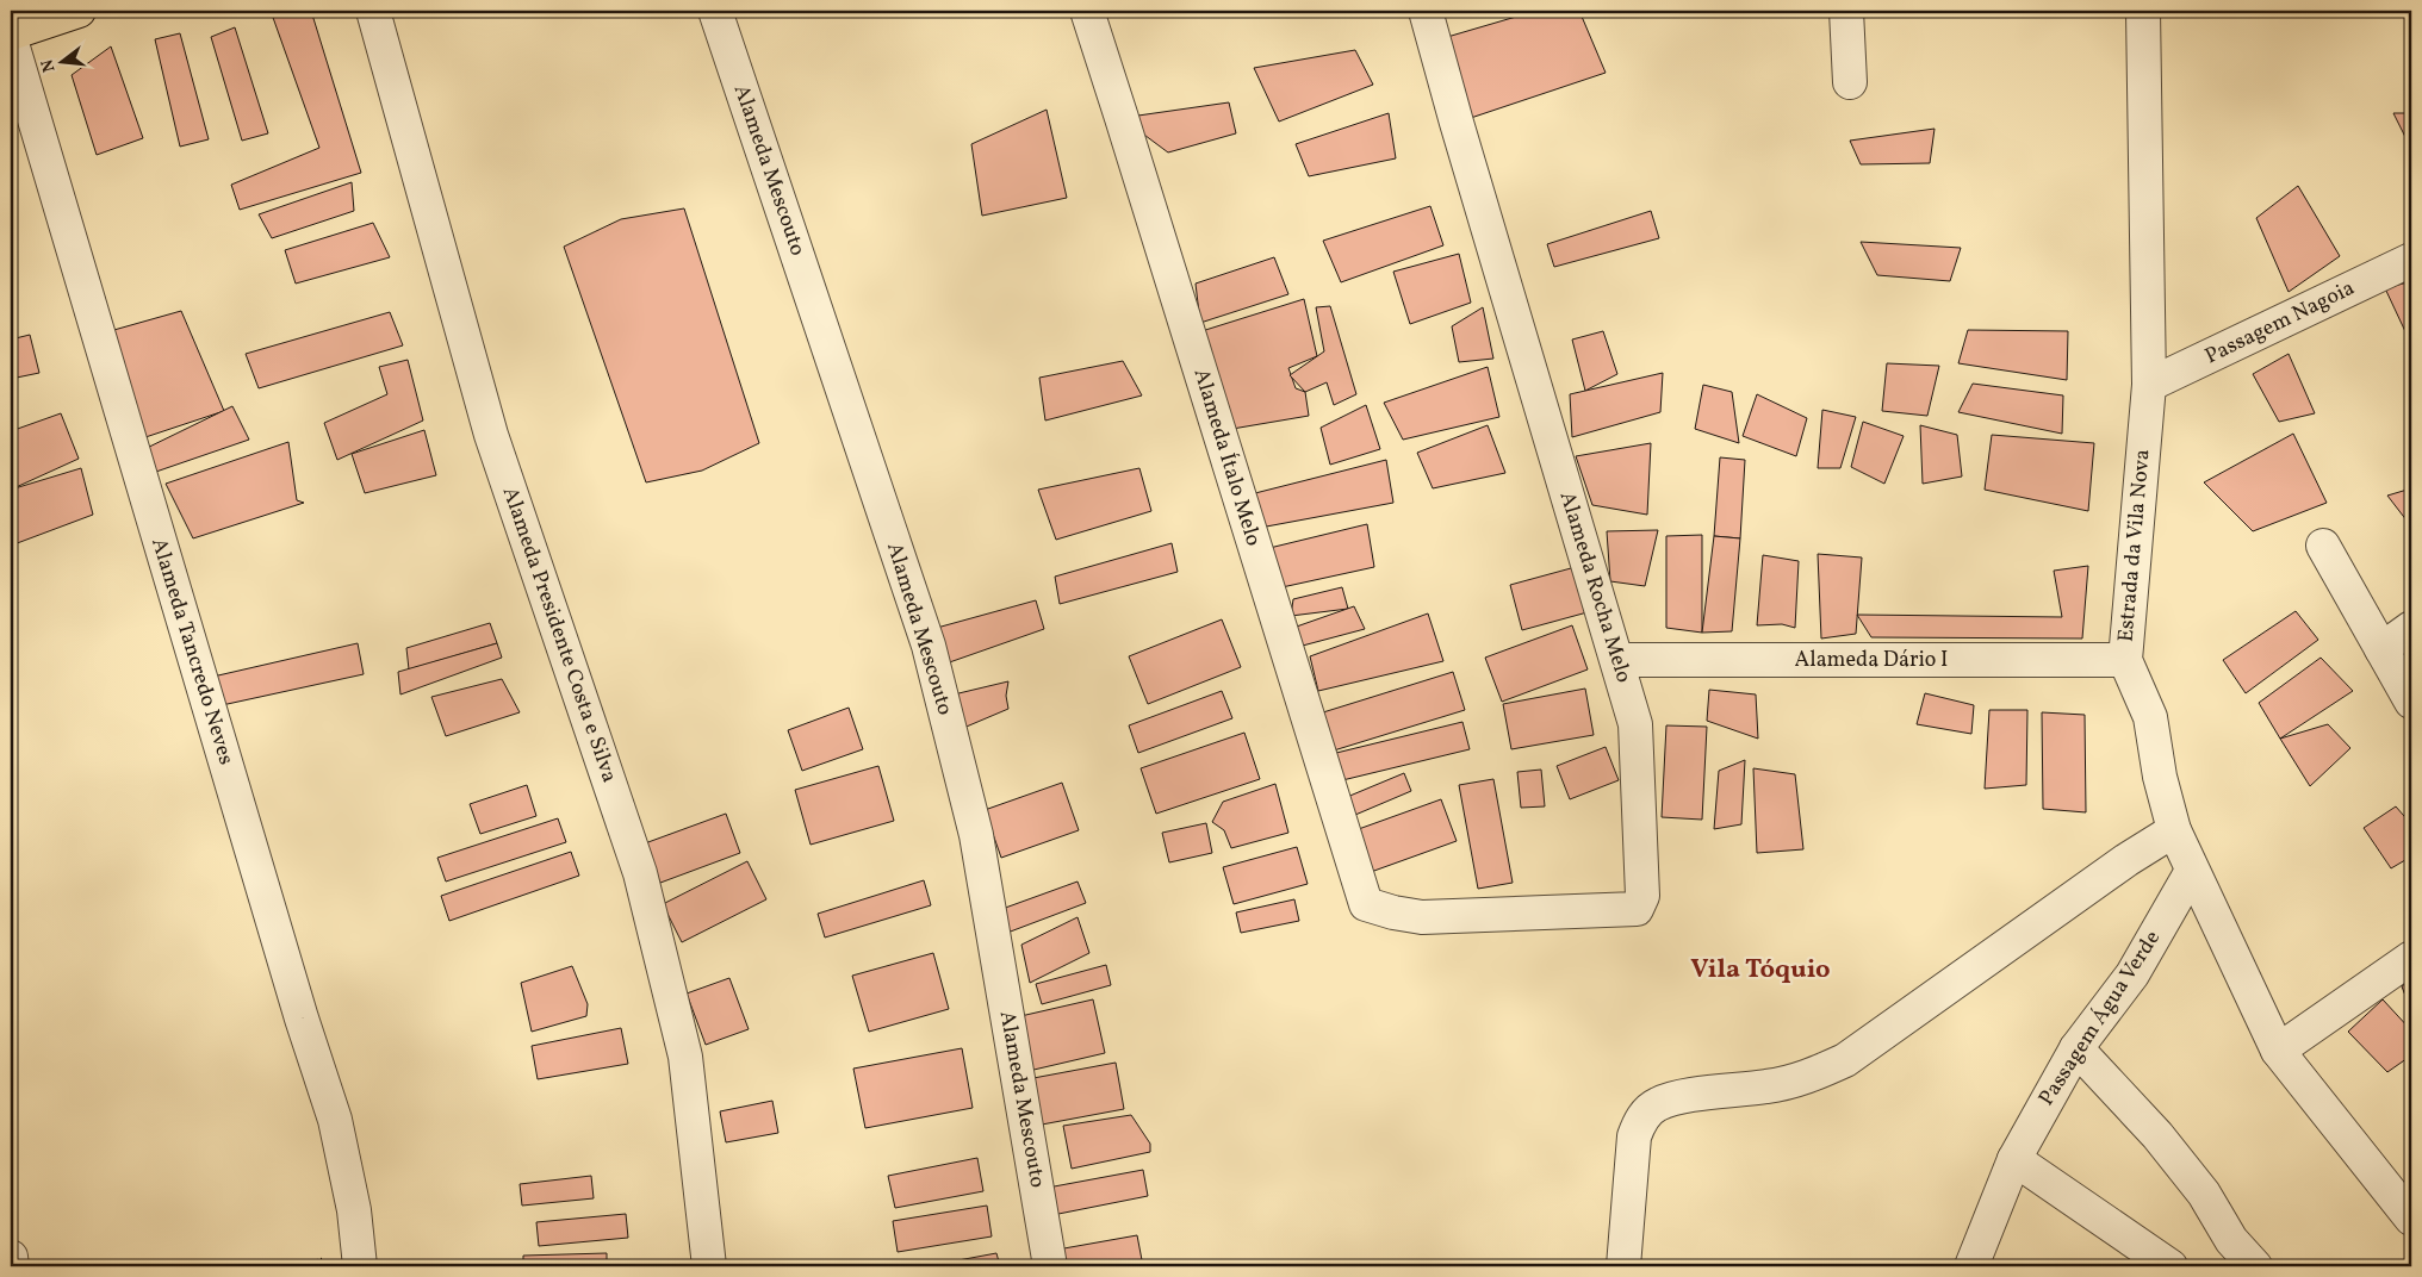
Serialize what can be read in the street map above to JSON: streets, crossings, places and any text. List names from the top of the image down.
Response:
{
  "streets": {
    "street": [
      "Alameda Mescouto",
      "Passagem Nagoia",
      "Alameda Ítalo Melo",
      "Estrada da Vila Nova",
      "Alameda Rocha Melo",
      "Alameda Presidente Costa e Silva",
      "Alameda Tancredo Neves",
      "Alameda Dário I",
      "Passagem Água Verde"
    ]
  },
  "crossings": [
    ["Passagem Nagoia", "Estrada da Vila Nova"],
    ["Alameda Ítalo Melo", "Alameda Rocha Melo"],
    ["Estrada da Vila Nova", "Alameda Dário I"],
    ["Estrada da Vila Nova", "Passagem Água Verde"],
    ["Alameda Rocha Melo", "Alameda Dário I"]
  ],
  "districts": ["Vila Tóquio"],
  "north": "left"
}
